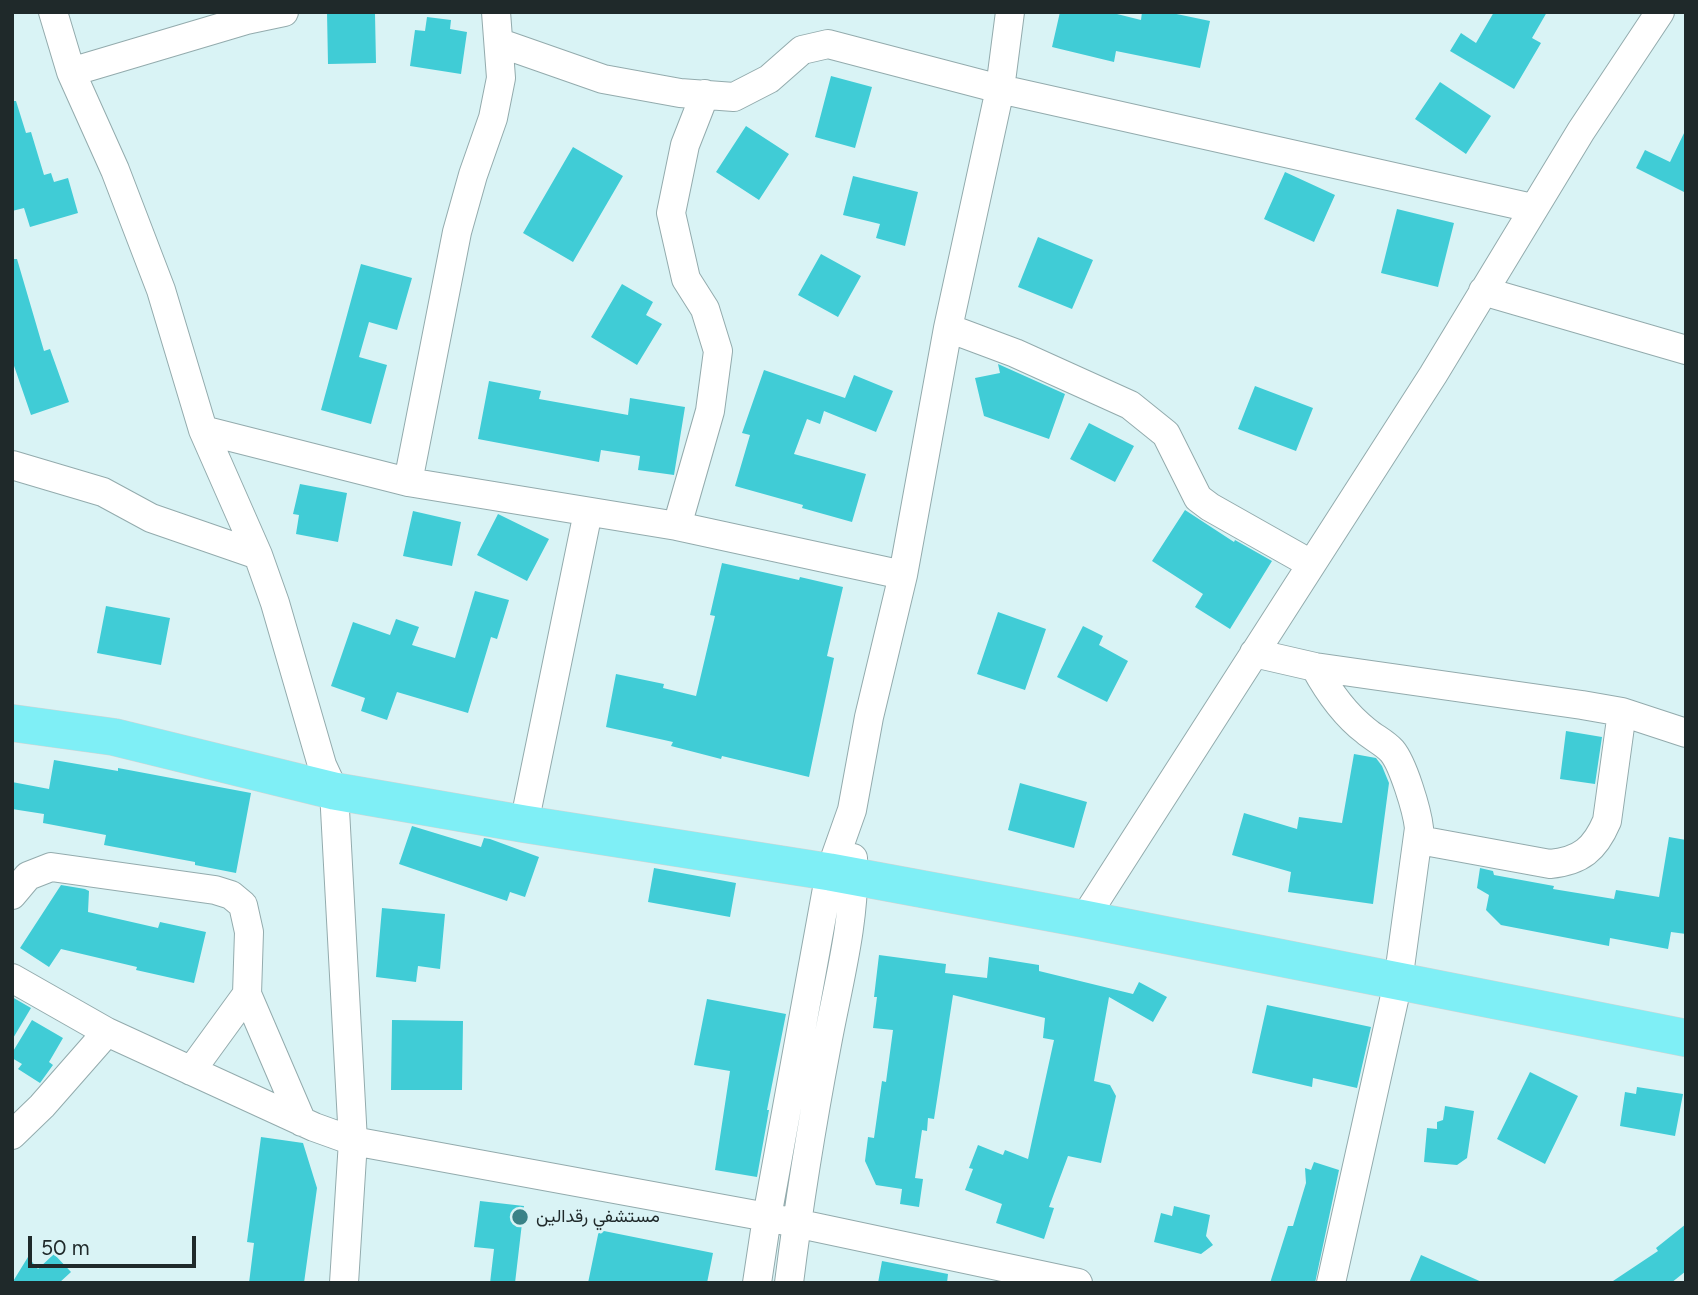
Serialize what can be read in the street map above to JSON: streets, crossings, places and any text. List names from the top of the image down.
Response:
{
  "places": ["مستشفي رقدالين"],
  "scale_bar": "50 m"
}
